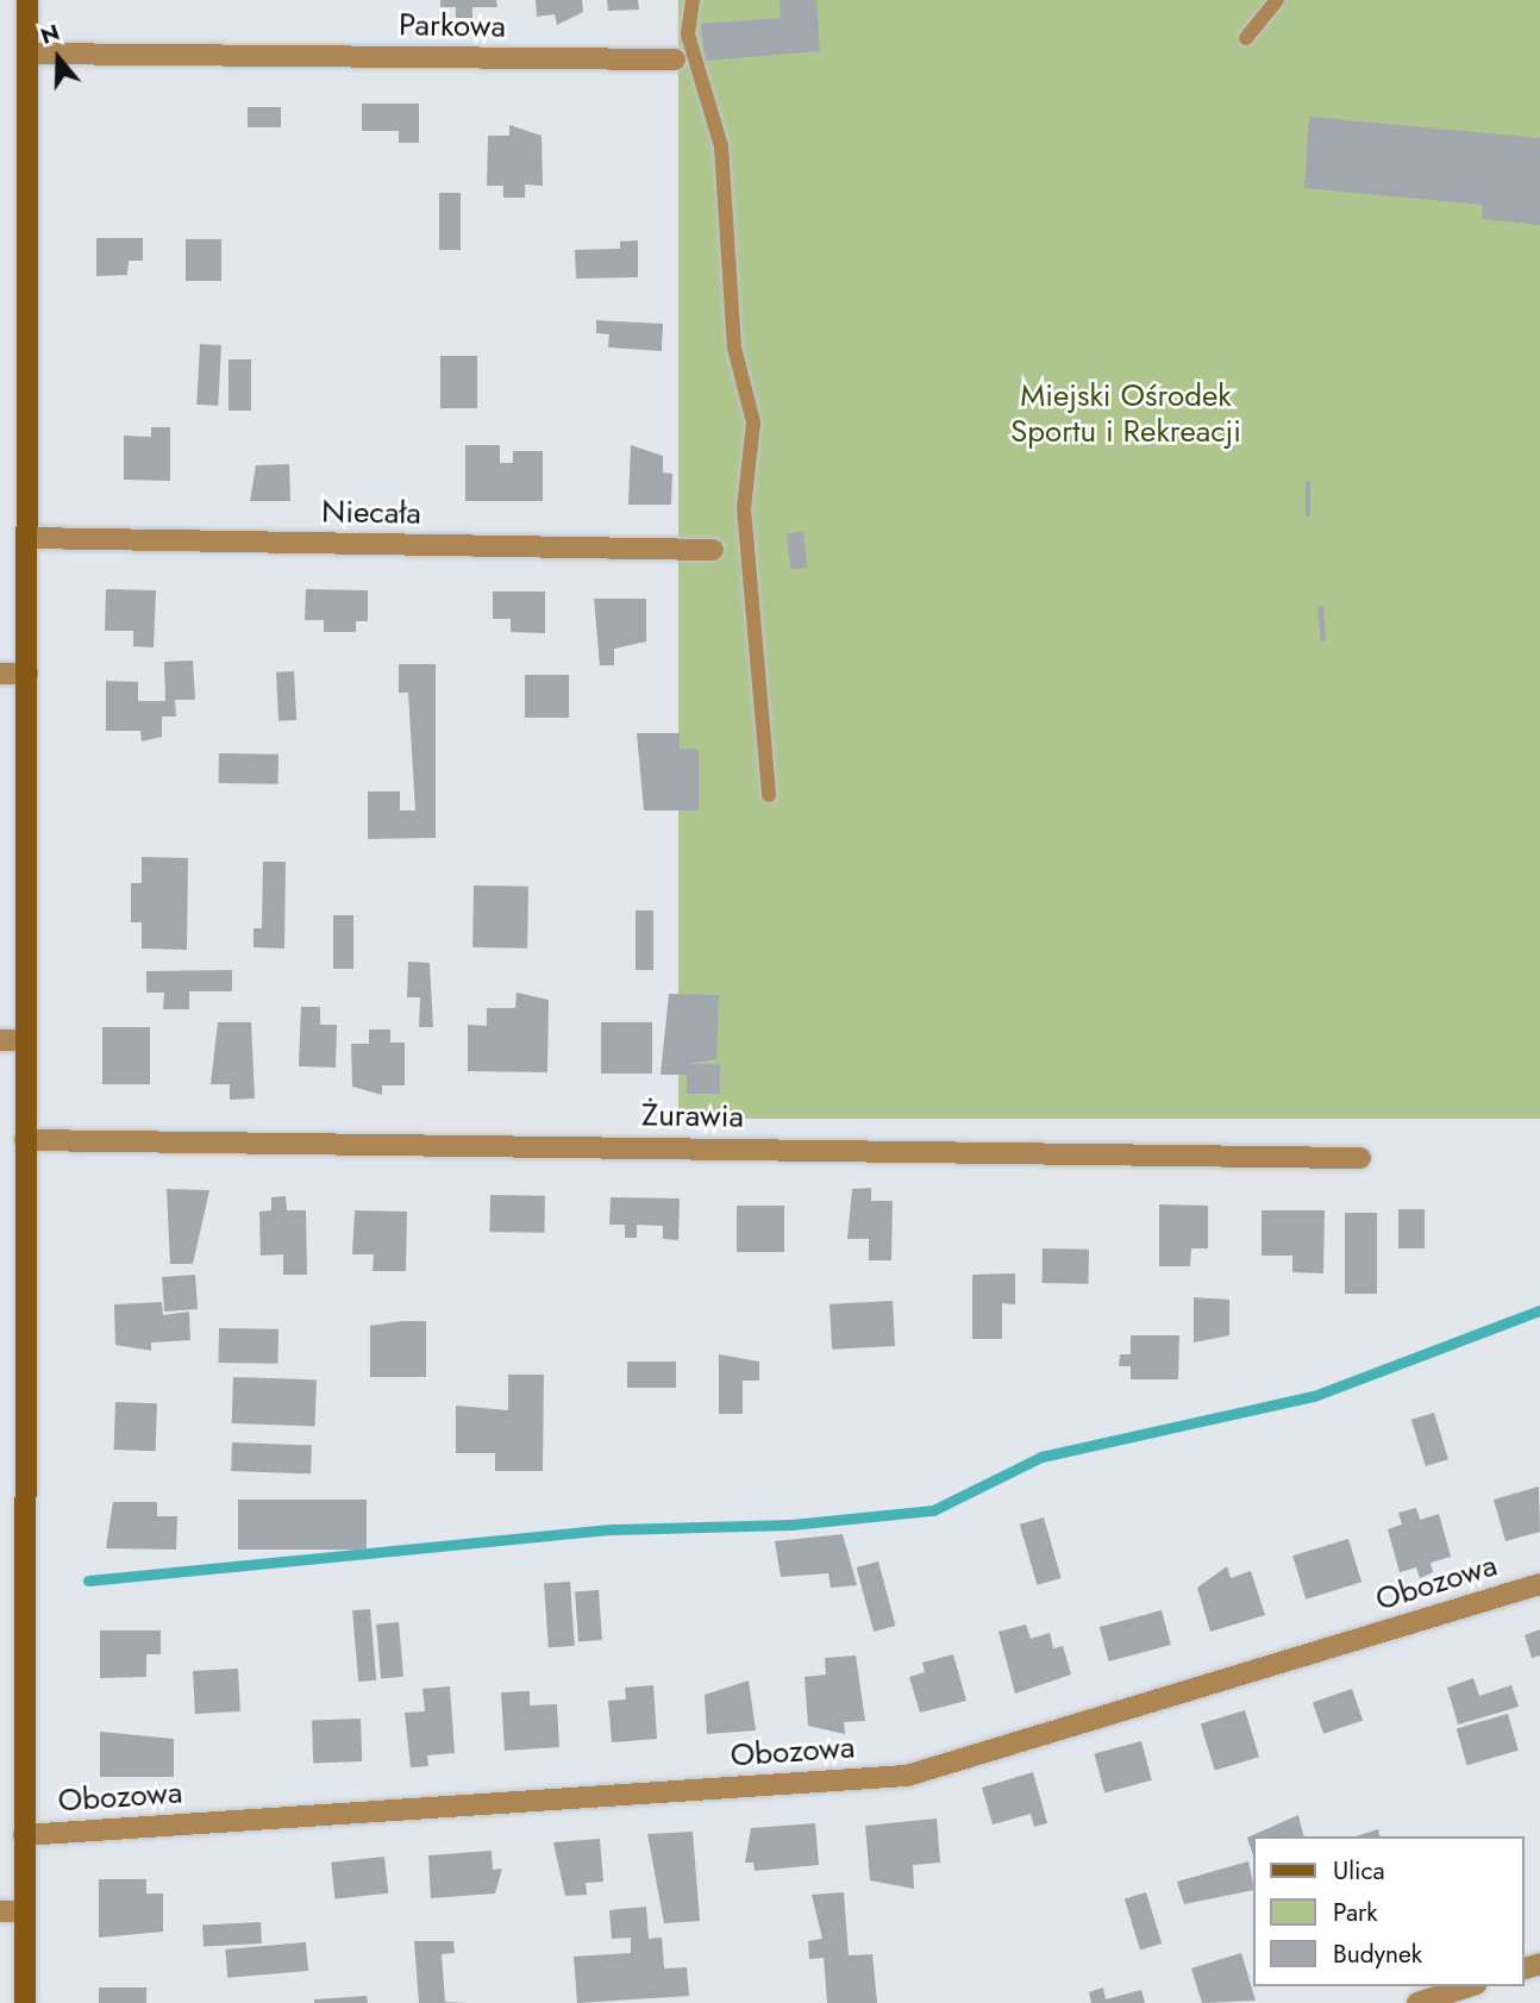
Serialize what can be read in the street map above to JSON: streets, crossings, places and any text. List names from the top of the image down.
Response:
{
  "streets": {
    "street": [
      "Parkowa",
      "Niecała",
      "Żurawia",
      "Obozowa"
    ]
  },
  "parks": ["Miejski Ośrodek Sportu i Rekreacji"],
  "legend": ["Ulica", "Park", "Budynek"],
  "north": "top"
}
